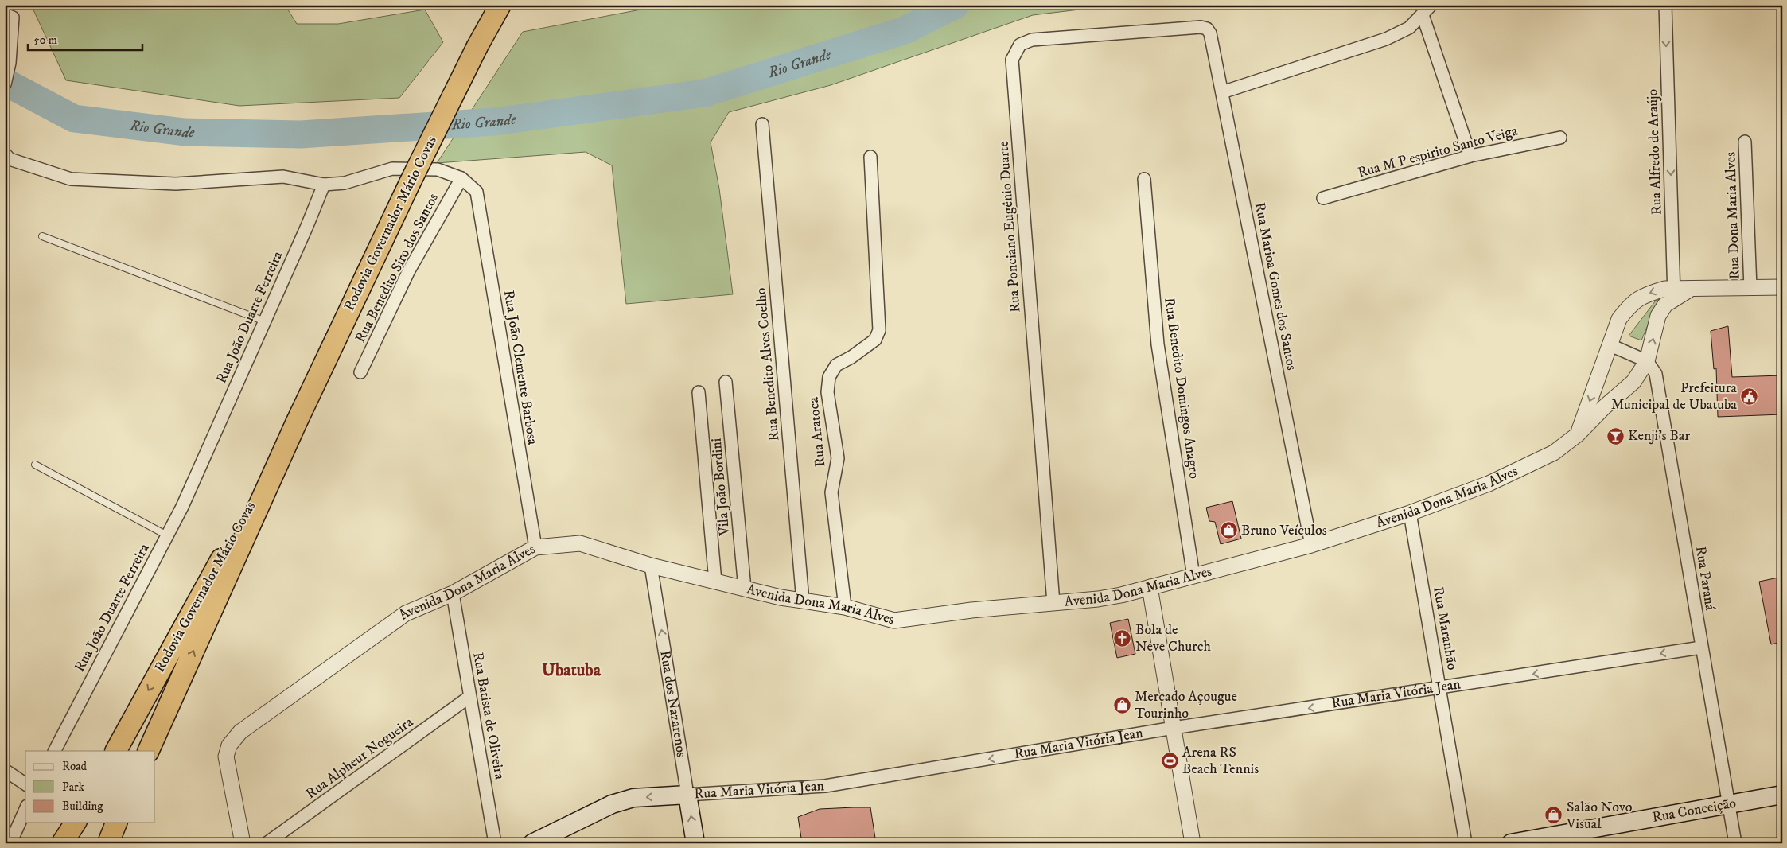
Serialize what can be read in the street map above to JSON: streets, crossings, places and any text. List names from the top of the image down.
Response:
{
  "streets": {
    "highway": ["Rodovia Governador Mário Covas"],
    "main road": ["Rua Maria Vitória Jean", "Rua dos Nazarenos", "Rua Conceição"],
    "street": [
      "Rua M P espirito Santo Veiga",
      "Rua Alfredo de Araújo",
      "Rua Dona Maria Alves",
      "Rua Ponciano Eugênio Duarte",
      "Rua Benedito Siro dos Santos",
      "Rua Marioa Gomes dos Santos",
      "Rua João Duarte Ferreira",
      "Rua Benedito Alves Coelho",
      "Rua João Clemente Barbosa",
      "Rua Benedito Domingos Anagro",
      "Rua Aratoca",
      "Vila João Bordini",
      "Avenida Dona Maria Alves",
      "Rua Paraná",
      "Rua Maranhão",
      "Rua Batista de Oliveira",
      "Rua Alpheur Nogueira"
    ]
  },
  "crossings": [
    ["Rua Alfredo de Araújo", "Avenida Dona Maria Alves"],
    ["Rua Ponciano Eugênio Duarte", "Rua Marioa Gomes dos Santos"],
    ["Rua Ponciano Eugênio Duarte", "Avenida Dona Maria Alves"],
    ["Rua Benedito Siro dos Santos", "Rua João Clemente Barbosa"],
    ["Rua Marioa Gomes dos Santos", "Avenida Dona Maria Alves"],
    ["Rua Benedito Alves Coelho", "Avenida Dona Maria Alves"],
    ["Rua João Clemente Barbosa", "Avenida Dona Maria Alves"],
    ["Rua Benedito Domingos Anagro", "Avenida Dona Maria Alves"],
    ["Rua Aratoca", "Avenida Dona Maria Alves"],
    ["Vila João Bordini", "Avenida Dona Maria Alves"],
    ["Avenida Dona Maria Alves", "Rua Paraná"],
    ["Avenida Dona Maria Alves", "Rua Maranhão"],
    ["Avenida Dona Maria Alves", "Rua dos Nazarenos"],
    ["Avenida Dona Maria Alves", "Rua Batista de Oliveira"],
    ["Rua Paraná", "Rua Maria Vitória Jean"],
    ["Rua Paraná", "Rua Conceição"],
    ["Rua Maranhão", "Rua Maria Vitória Jean"],
    ["Rua Maria Vitória Jean", "Rua dos Nazarenos"],
    ["Rua Batista de Oliveira", "Rua Alpheur Nogueira"]
  ],
  "one_way": ["Rua Alfredo de Araújo", "Rua Maria Vitória Jean", "Rua dos Nazarenos"],
  "districts": ["Ubatuba"],
  "water": ["Rio Grande"],
  "places": {
    "public building": ["Prefeitura Municipal de Ubatuba"],
    "bar": ["Kenji's Bar"],
    "shop": ["Bruno Veículos", "Mercado Açougue Tourinho", "Salão Novo Visual"],
    "church": ["Bola de Neve Church"],
    "sports": ["Arena RS Beach Tennis"]
  },
  "legend": ["Road", "Park", "Building"],
  "scale_bar": "50 m"
}
